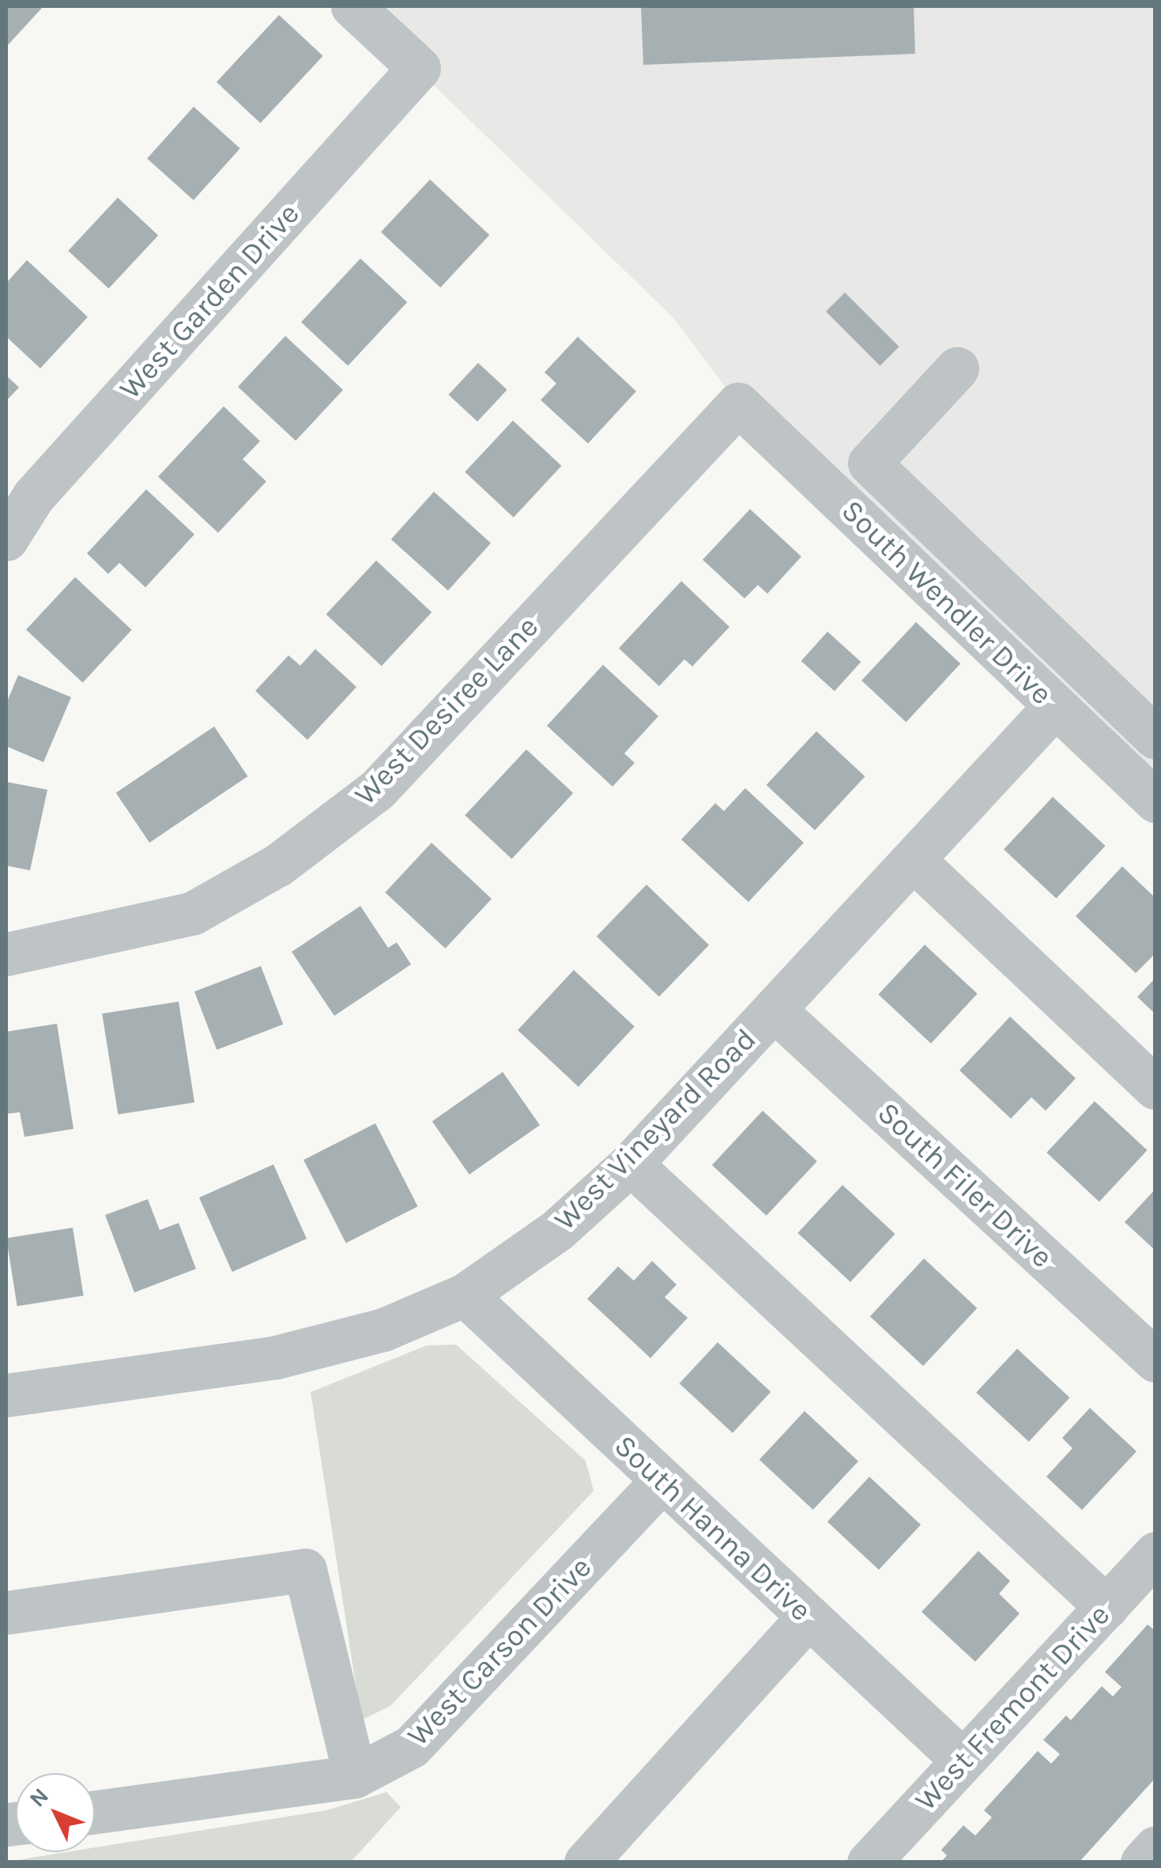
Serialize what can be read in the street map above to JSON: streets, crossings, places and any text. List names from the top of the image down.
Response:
{
  "streets": {
    "street": [
      "West Garden Drive",
      "South Wendler Drive",
      "West Desiree Lane",
      "West Vineyard Road",
      "South Filer Drive",
      "South Hanna Drive",
      "West Carson Drive",
      "West Fremont Drive"
    ]
  },
  "crossings": [
    ["South Wendler Drive", "West Desiree Lane"],
    ["South Wendler Drive", "West Vineyard Road"],
    ["West Vineyard Road", "South Filer Drive"],
    ["West Vineyard Road", "South Hanna Drive"],
    ["South Hanna Drive", "West Carson Drive"],
    ["South Hanna Drive", "West Fremont Drive"]
  ],
  "north": "top left"
}
